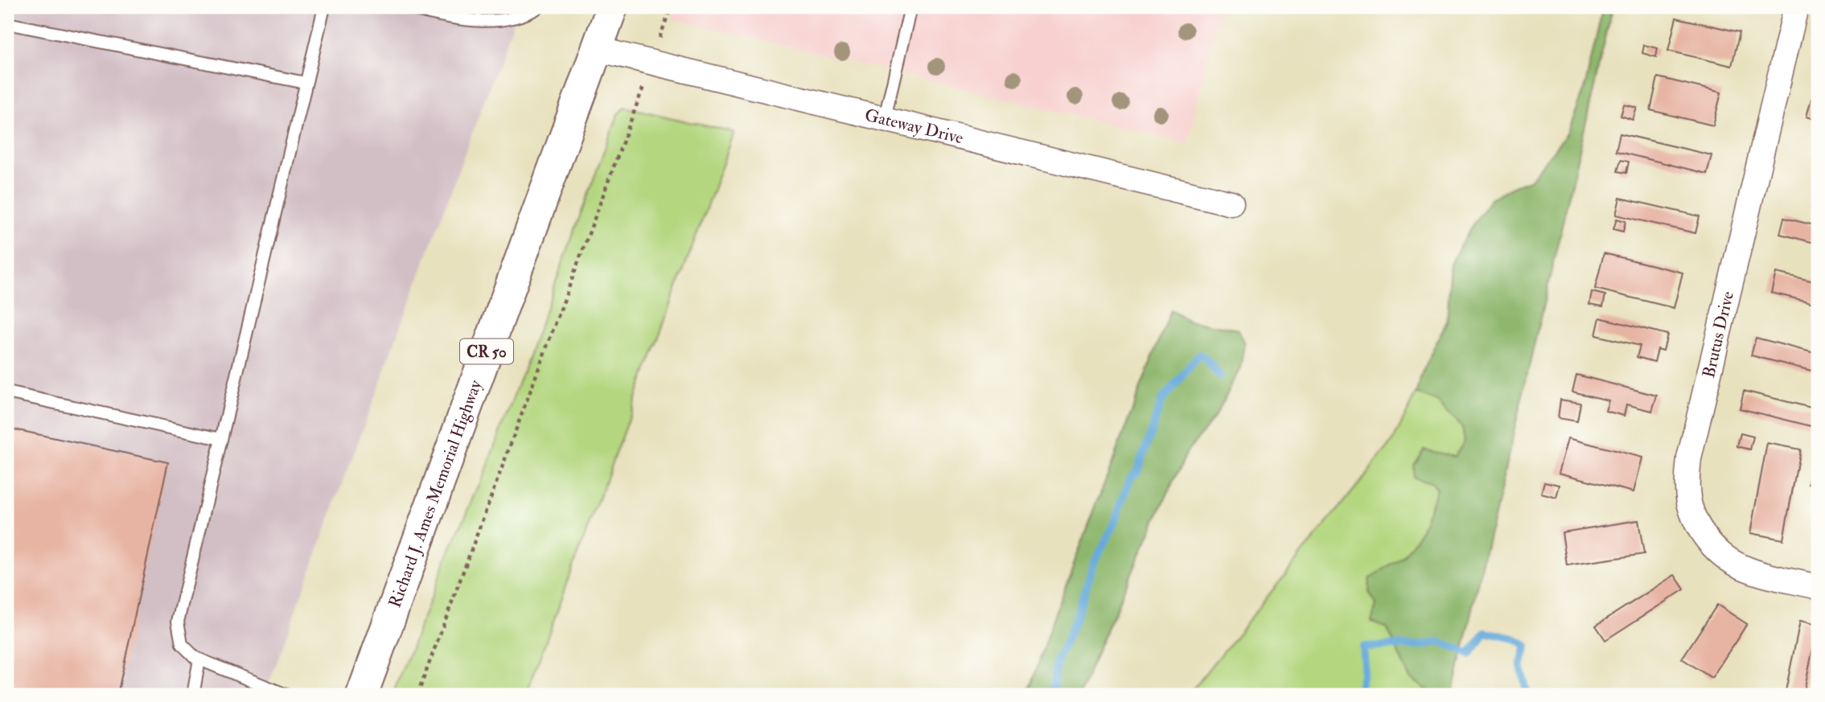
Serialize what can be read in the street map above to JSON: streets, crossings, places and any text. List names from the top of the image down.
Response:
{
  "streets": {
    "main road": ["CR 50", "Richard J. Ames Memorial Highway"],
    "street": ["Gateway Drive", "Brutus Drive"]
  },
  "crossings": [
    ["Gateway Drive", "Richard J. Ames Memorial Highway"]
  ]
}
